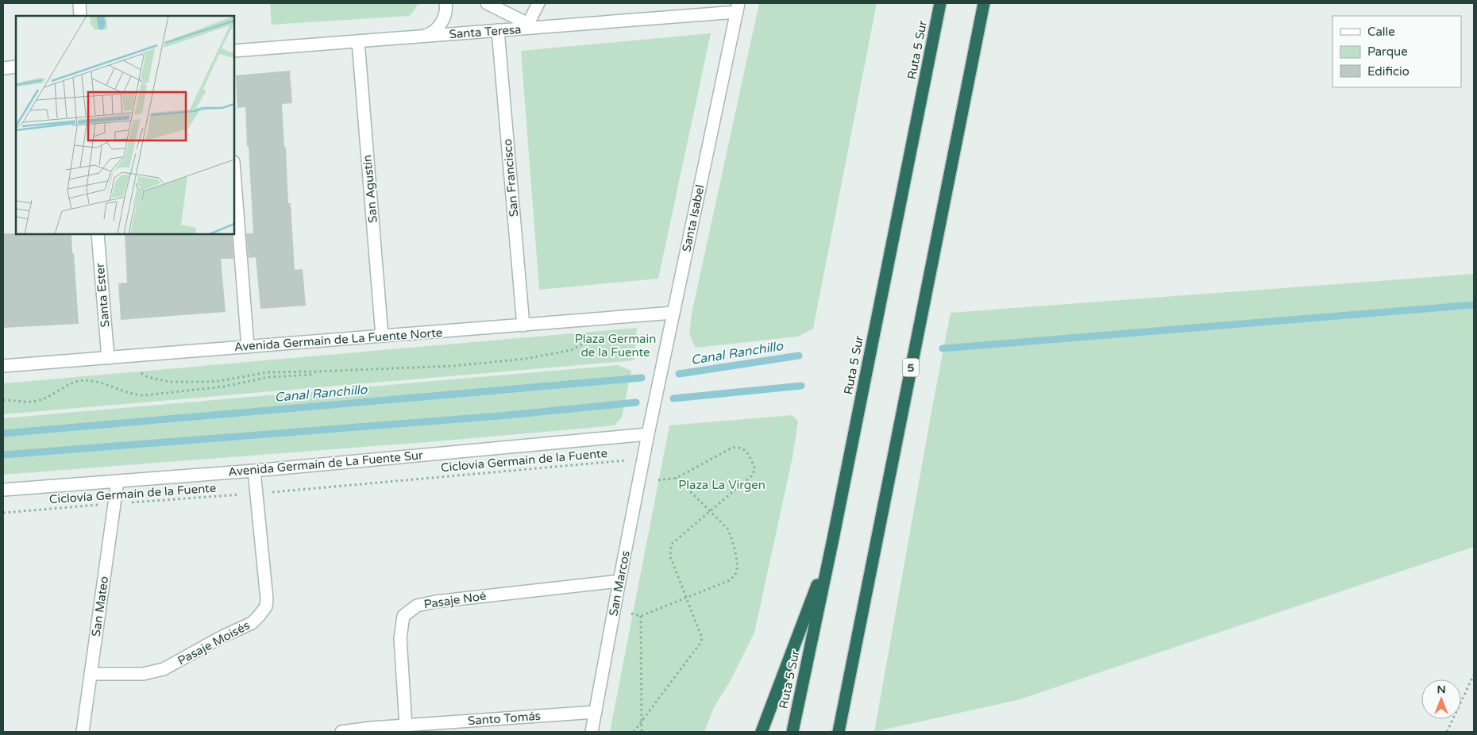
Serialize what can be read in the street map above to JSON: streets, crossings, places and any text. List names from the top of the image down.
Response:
{
  "streets": {
    "highway": ["Ruta 5 Sur", "5"],
    "street": [
      "Santa Teresa",
      "San Francisco",
      "San Agustín",
      "Santa Isabel",
      "Santa Ester",
      "Avenida Germaín de La Fuente Norte",
      "Avenida Germaín de La Fuente Sur",
      "San Marcos",
      "Pasaje Noé",
      "San Mateo",
      "Pasaje Moisés",
      "Santo Tomás"
    ],
    "path": ["Ciclovía Germaín de la Fuente"]
  },
  "crossings": [
    ["Santa Teresa", "San Francisco"],
    ["Santa Teresa", "San Agustín"],
    ["Santa Teresa", "Santa Isabel"],
    ["San Francisco", "Avenida Germaín de La Fuente Norte"],
    ["San Agustín", "Avenida Germaín de La Fuente Norte"],
    ["Santa Isabel", "Avenida Germaín de La Fuente Norte"],
    ["Santa Isabel", "Avenida Germaín de La Fuente Sur"],
    ["Santa Isabel", "San Marcos"],
    ["Santa Ester", "Avenida Germaín de La Fuente Norte"],
    ["Ciclovía Germaín de la Fuente", "San Marcos"],
    ["Ciclovía Germaín de la Fuente", "San Mateo"],
    ["Ciclovía Germaín de la Fuente", "Pasaje Moisés"],
    ["Avenida Germaín de La Fuente Sur", "San Marcos"],
    ["Avenida Germaín de La Fuente Sur", "San Mateo"],
    ["Avenida Germaín de La Fuente Sur", "Pasaje Moisés"],
    ["San Marcos", "Pasaje Noé"],
    ["San Marcos", "Santo Tomás"],
    ["Pasaje Noé", "Santo Tomás"],
    ["San Mateo", "Pasaje Moisés"]
  ],
  "water": ["Canal Ranchillo"],
  "parks": ["Plaza Germain de la Fuente", "Plaza La Virgen"],
  "legend": ["Calle", "Parque", "Edificio"],
  "north": "top"
}
